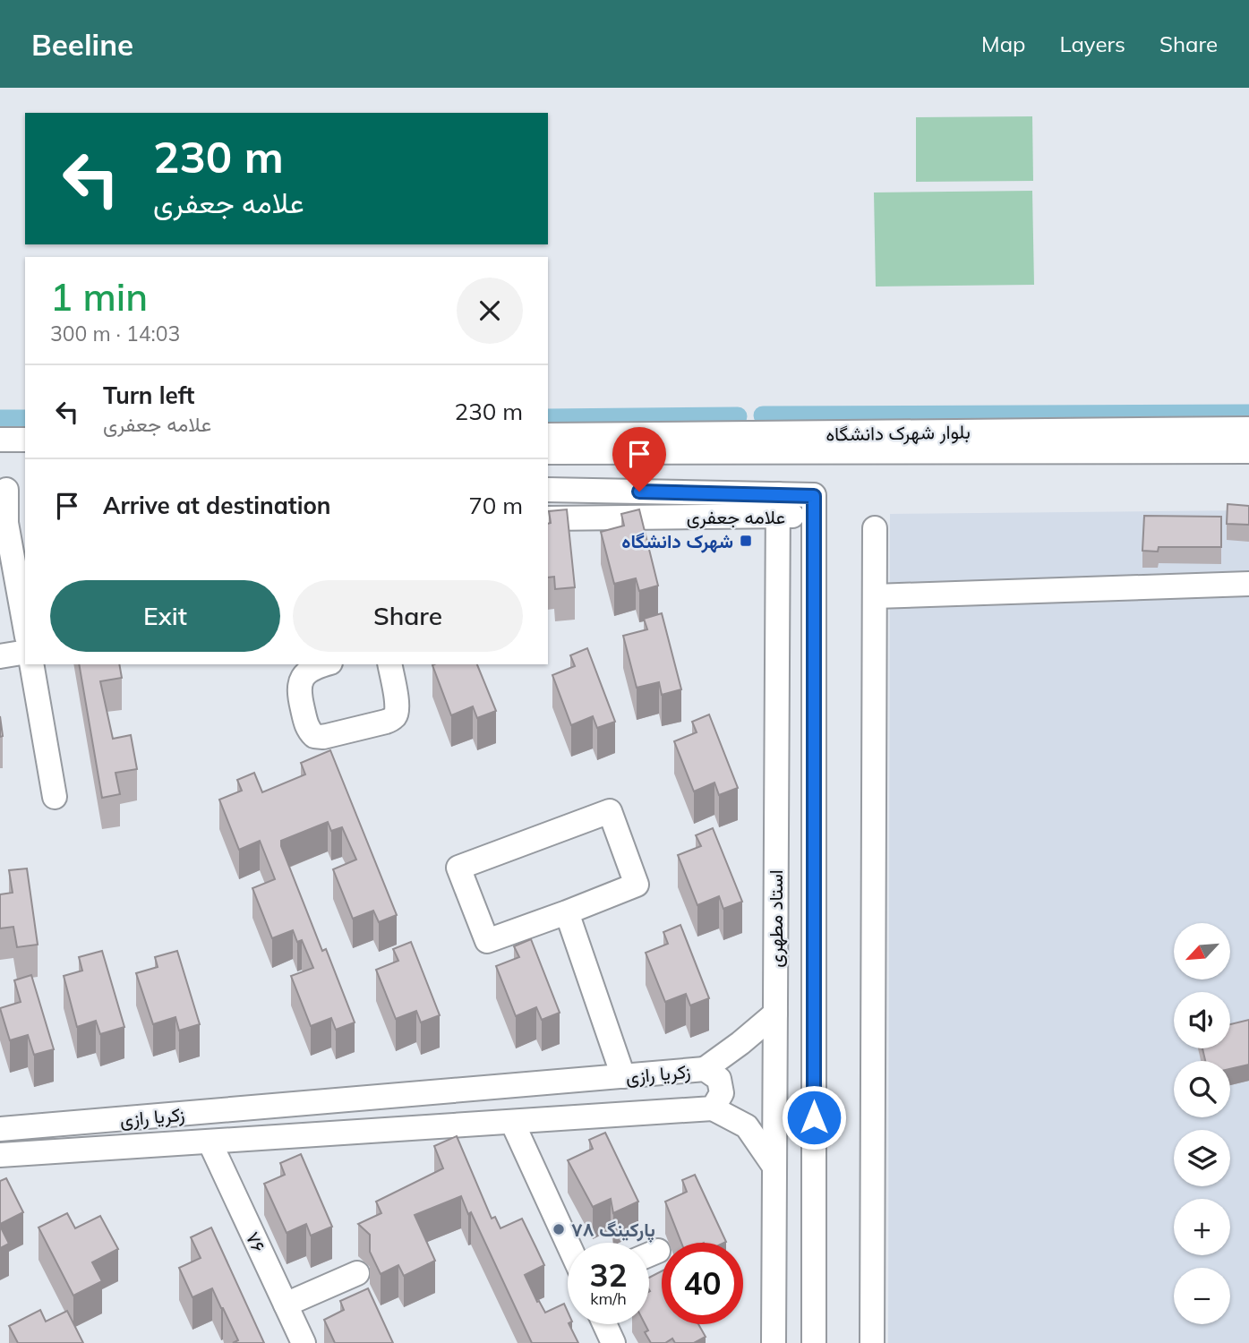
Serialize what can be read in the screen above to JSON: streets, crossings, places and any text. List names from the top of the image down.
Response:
{
  "streets": {
    "street": [
      "بلوار شهرک دانشگاه",
      "علامه جعفری",
      "استاد مطهری",
      "زکریا رازی",
      "۷۶"
    ]
  },
  "crossings": [
    ["علامه جعفری", "استاد مطهری"],
    ["زکریا رازی", "۷۶"]
  ],
  "places": {
    "transit": ["شهرک دانشگاه"],
    "other": ["پارکینگ ۷۸"]
  },
  "north": "bottom left",
  "page": {
    "header": "Beeline",
    "nav": ["Map", "Layers", "Share"],
    "turn": ["230 m", "علامه جعفری"],
    "heading": ["1 min", "300 m · 14:03"],
    "list": [
      {
        "name": "Turn left",
        "note": "علامه جعفری",
        "value": "230 m"
      },
      {
        "name": "Arrive at destination",
        "value": "70 m"
      }
    ],
    "buttons": ["Exit", "Share"],
    "map_buttons": ["+", "−"],
    "speed": "32 km/h",
    "limit": "40"
  }
}
